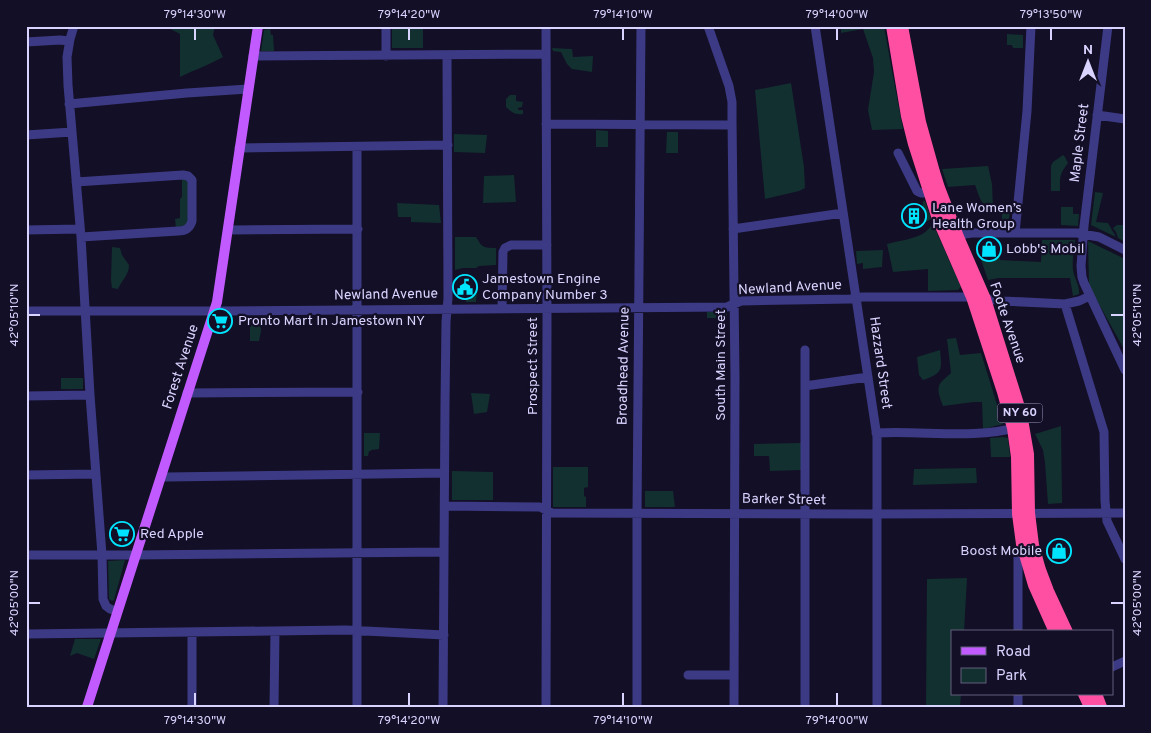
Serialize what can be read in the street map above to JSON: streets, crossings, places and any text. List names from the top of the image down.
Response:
{
  "streets": {
    "highway": ["Foote Avenue", "NY 60"],
    "main road": ["Forest Avenue"],
    "street": [
      "Maple Street",
      "Newland Avenue",
      "Hazzard Street",
      "South Main Street",
      "Prospect Street",
      "Broadhead Avenue",
      "Barker Street"
    ]
  },
  "crossings": [
    ["Maple Street", "Newland Avenue"],
    ["Newland Avenue", "Foote Avenue"],
    ["Newland Avenue", "Hazzard Street"],
    ["Newland Avenue", "South Main Street"],
    ["Newland Avenue", "Prospect Street"],
    ["Newland Avenue", "Broadhead Avenue"],
    ["Newland Avenue", "Forest Avenue"],
    ["Foote Avenue", "Barker Street"],
    ["Hazzard Street", "Barker Street"],
    ["South Main Street", "Barker Street"],
    ["Prospect Street", "Barker Street"],
    ["Broadhead Avenue", "Barker Street"]
  ],
  "places": {
    "building": ["Lane Women’s Health Group"],
    "shop": ["Lobb's Mobil", "Boost Mobile"],
    "public building": ["Jamestown Engine Company Number 3"],
    "supermarket": ["Pronto Mart In Jamestown NY", "Red Apple"]
  },
  "legend": ["Road", "Park"],
  "north": "top",
  "coordinates": [
    "79°14'30\"W",
    "79°14'20\"W",
    "79°14'10\"W",
    "79°14'00\"W",
    "79°13'50\"W",
    "42°05'10\"N",
    "42°05'00\"N"
  ]
}
